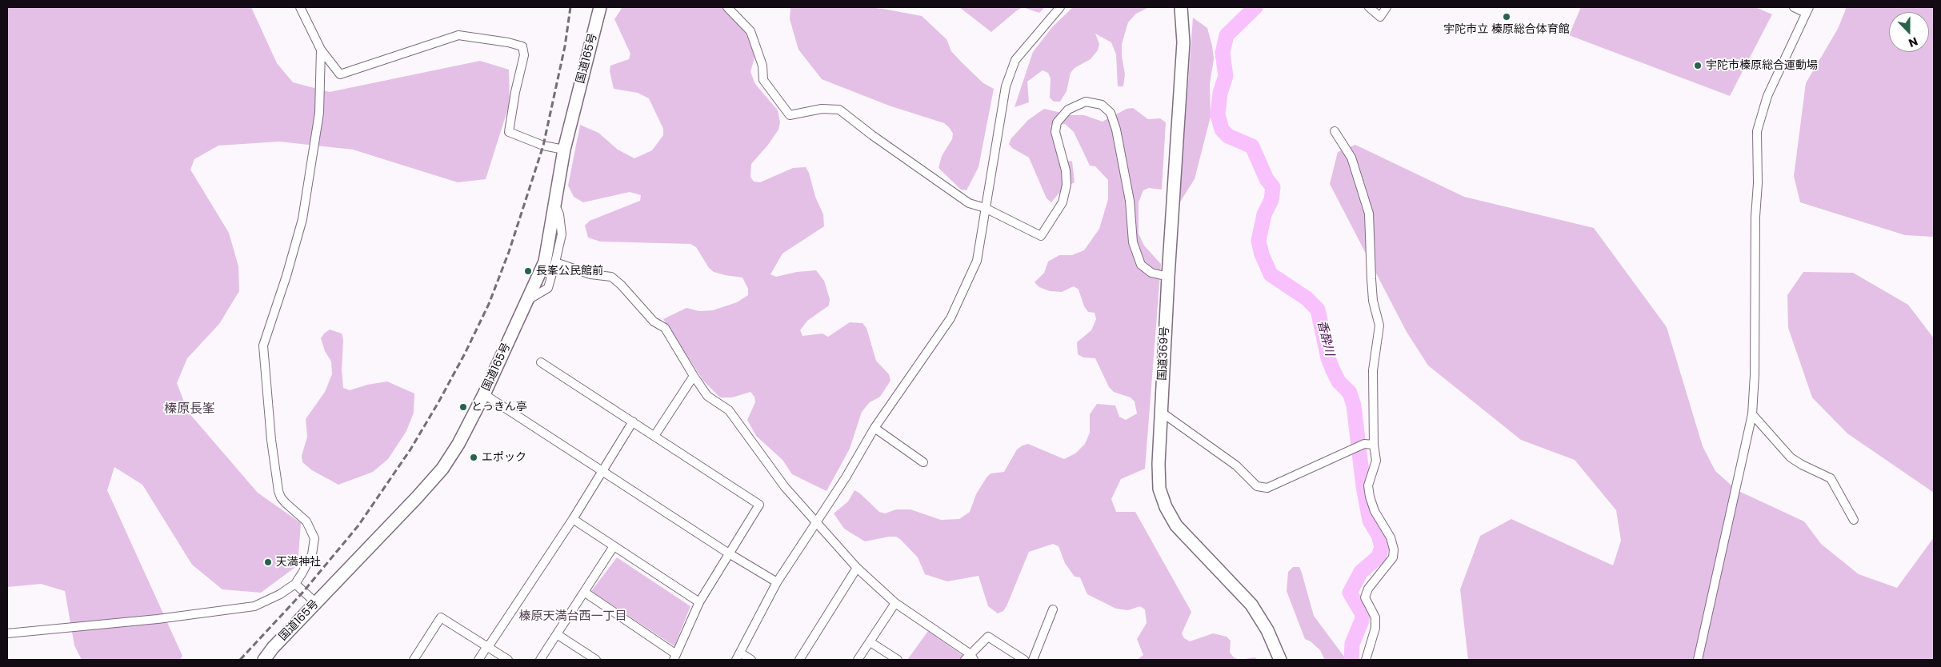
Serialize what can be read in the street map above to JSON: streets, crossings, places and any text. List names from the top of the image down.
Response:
{
  "streets": {
    "highway": ["国道165号", "国道369号"]
  },
  "districts": ["榛原長峯", "榛原天満台西一丁目"],
  "water": ["香酔川"],
  "places": [
    "宇陀市立 榛原総合体育館",
    "宇陀市榛原総合運動場",
    "長峯公民館前",
    "とっきん亭",
    "エポック",
    "天満神社"
  ],
  "north": "bottom"
}
